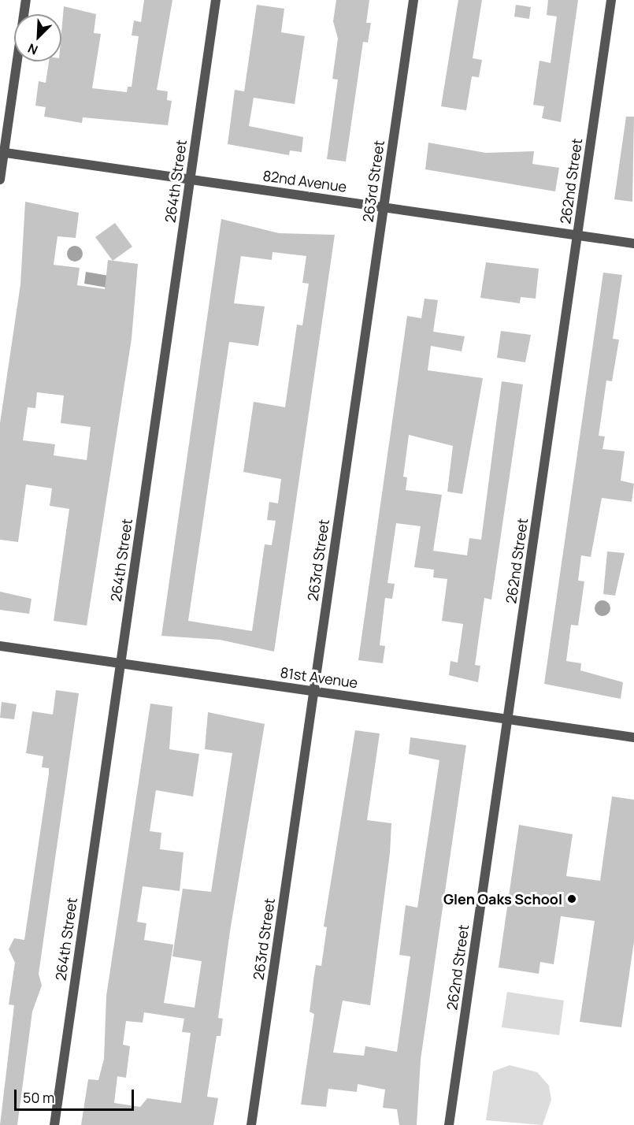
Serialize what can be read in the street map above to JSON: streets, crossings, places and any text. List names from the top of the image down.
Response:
{
  "streets": {
    "street": [
      "264th Street",
      "82nd Avenue",
      "263rd Street",
      "262nd Street",
      "81st Avenue"
    ]
  },
  "crossings": [
    ["264th Street", "82nd Avenue"],
    ["264th Street", "81st Avenue"],
    ["82nd Avenue", "263rd Street"],
    ["82nd Avenue", "262nd Street"],
    ["263rd Street", "81st Avenue"],
    ["262nd Street", "81st Avenue"]
  ],
  "places": ["Glen Oaks School"],
  "scale_bar": "50 m",
  "north": "bottom left"
}
